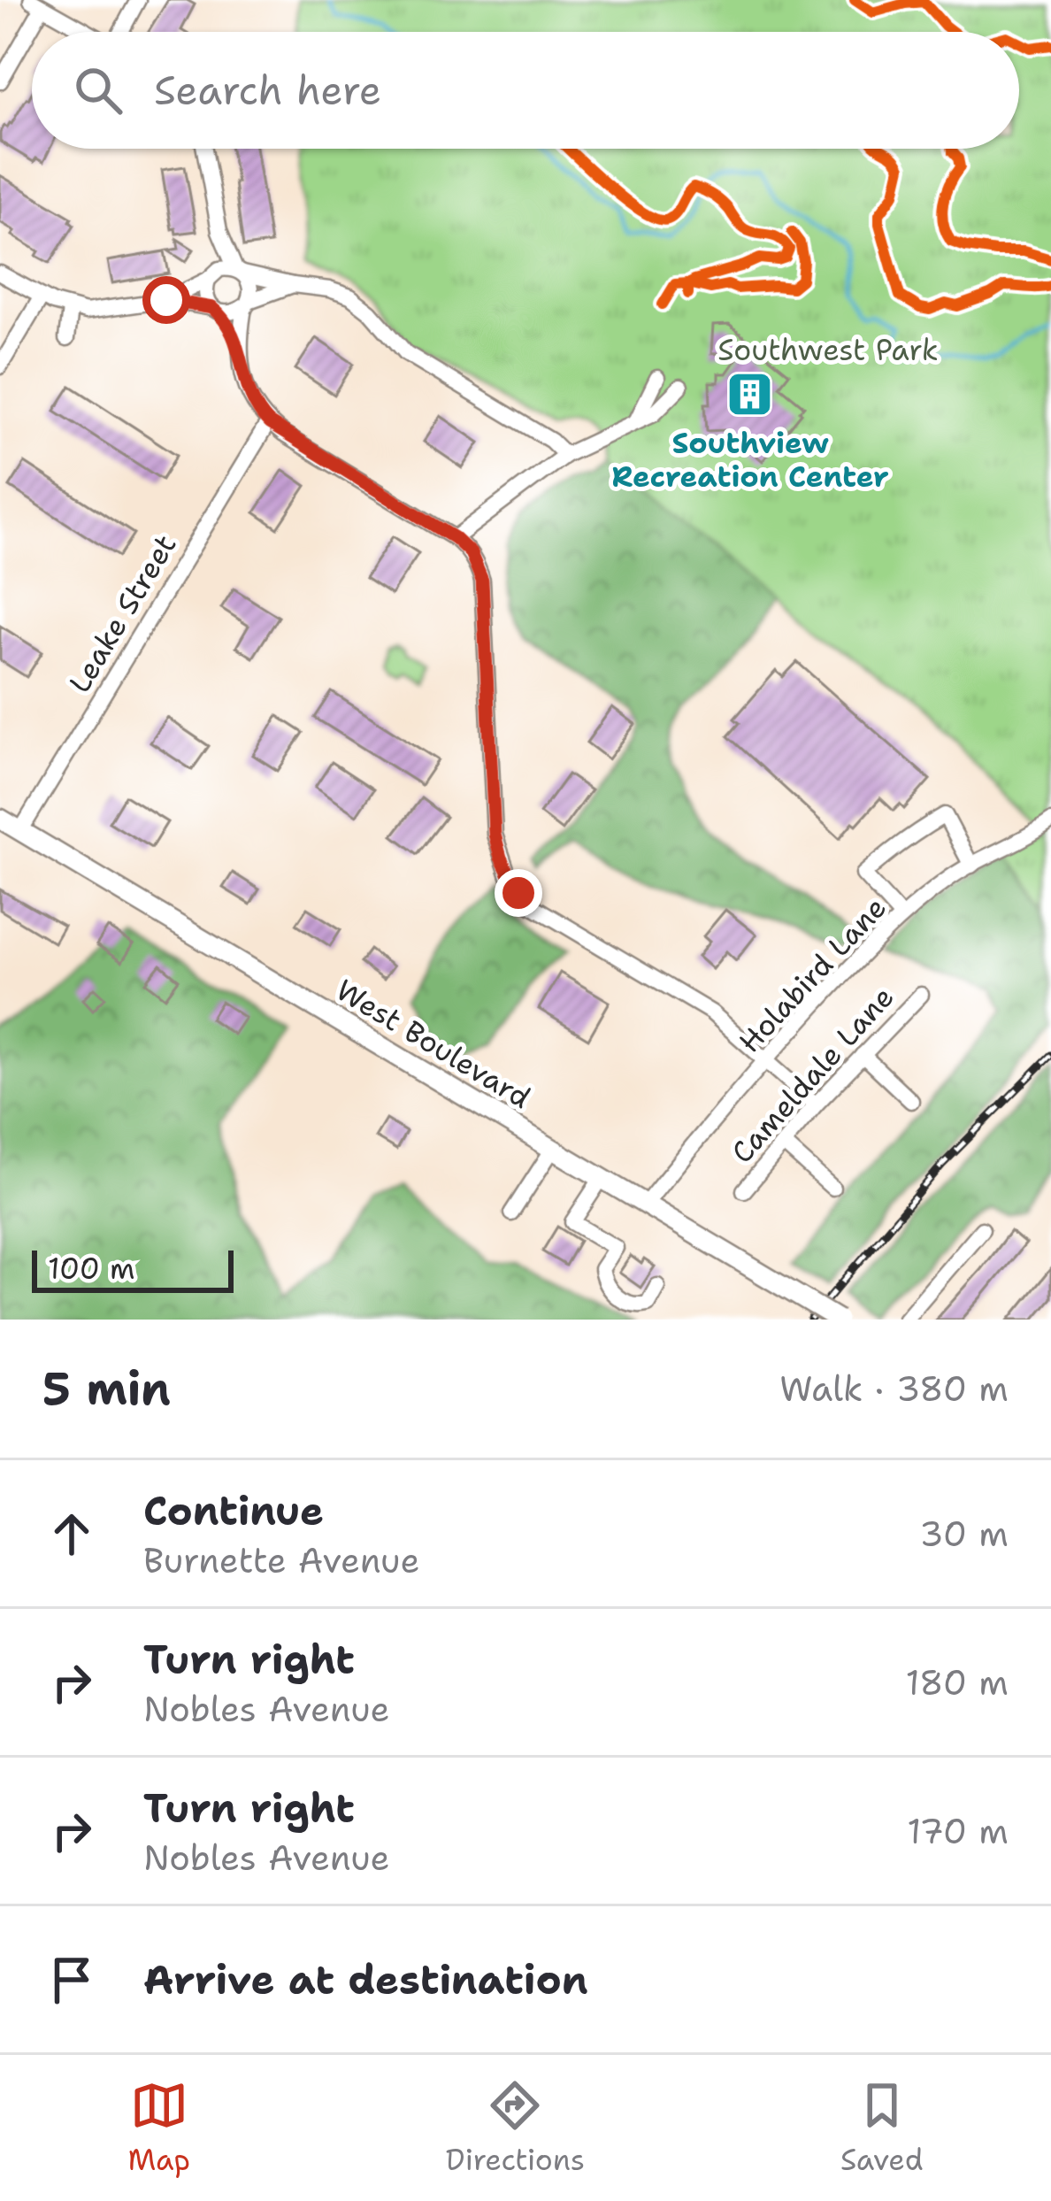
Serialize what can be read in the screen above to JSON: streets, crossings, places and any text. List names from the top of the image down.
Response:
{
  "streets": {
    "main road": ["West Boulevard"],
    "street": ["Leake Street", "Holabird Lane", "Cameldale Lane"]
  },
  "crossings": [
    ["Leake Street", "West Boulevard"],
    ["Holabird Lane", "West Boulevard"]
  ],
  "parks": ["Southwest Park"],
  "places": {
    "building": ["Southview Recreation Center"]
  },
  "scale_bar": "100 m",
  "page": {
    "search": "Search here",
    "scale": "100 m",
    "heading": ["5 min", "Walk · 380 m"],
    "list": [
      ["Continue", "Burnette Avenue", "30 m"],
      ["Turn right", "Nobles Avenue", "180 m"],
      ["Turn right", "Nobles Avenue", "170 m"],
      "Arrive at destination"
    ],
    "nav": ["Map", "Directions", "Saved"]
  }
}
